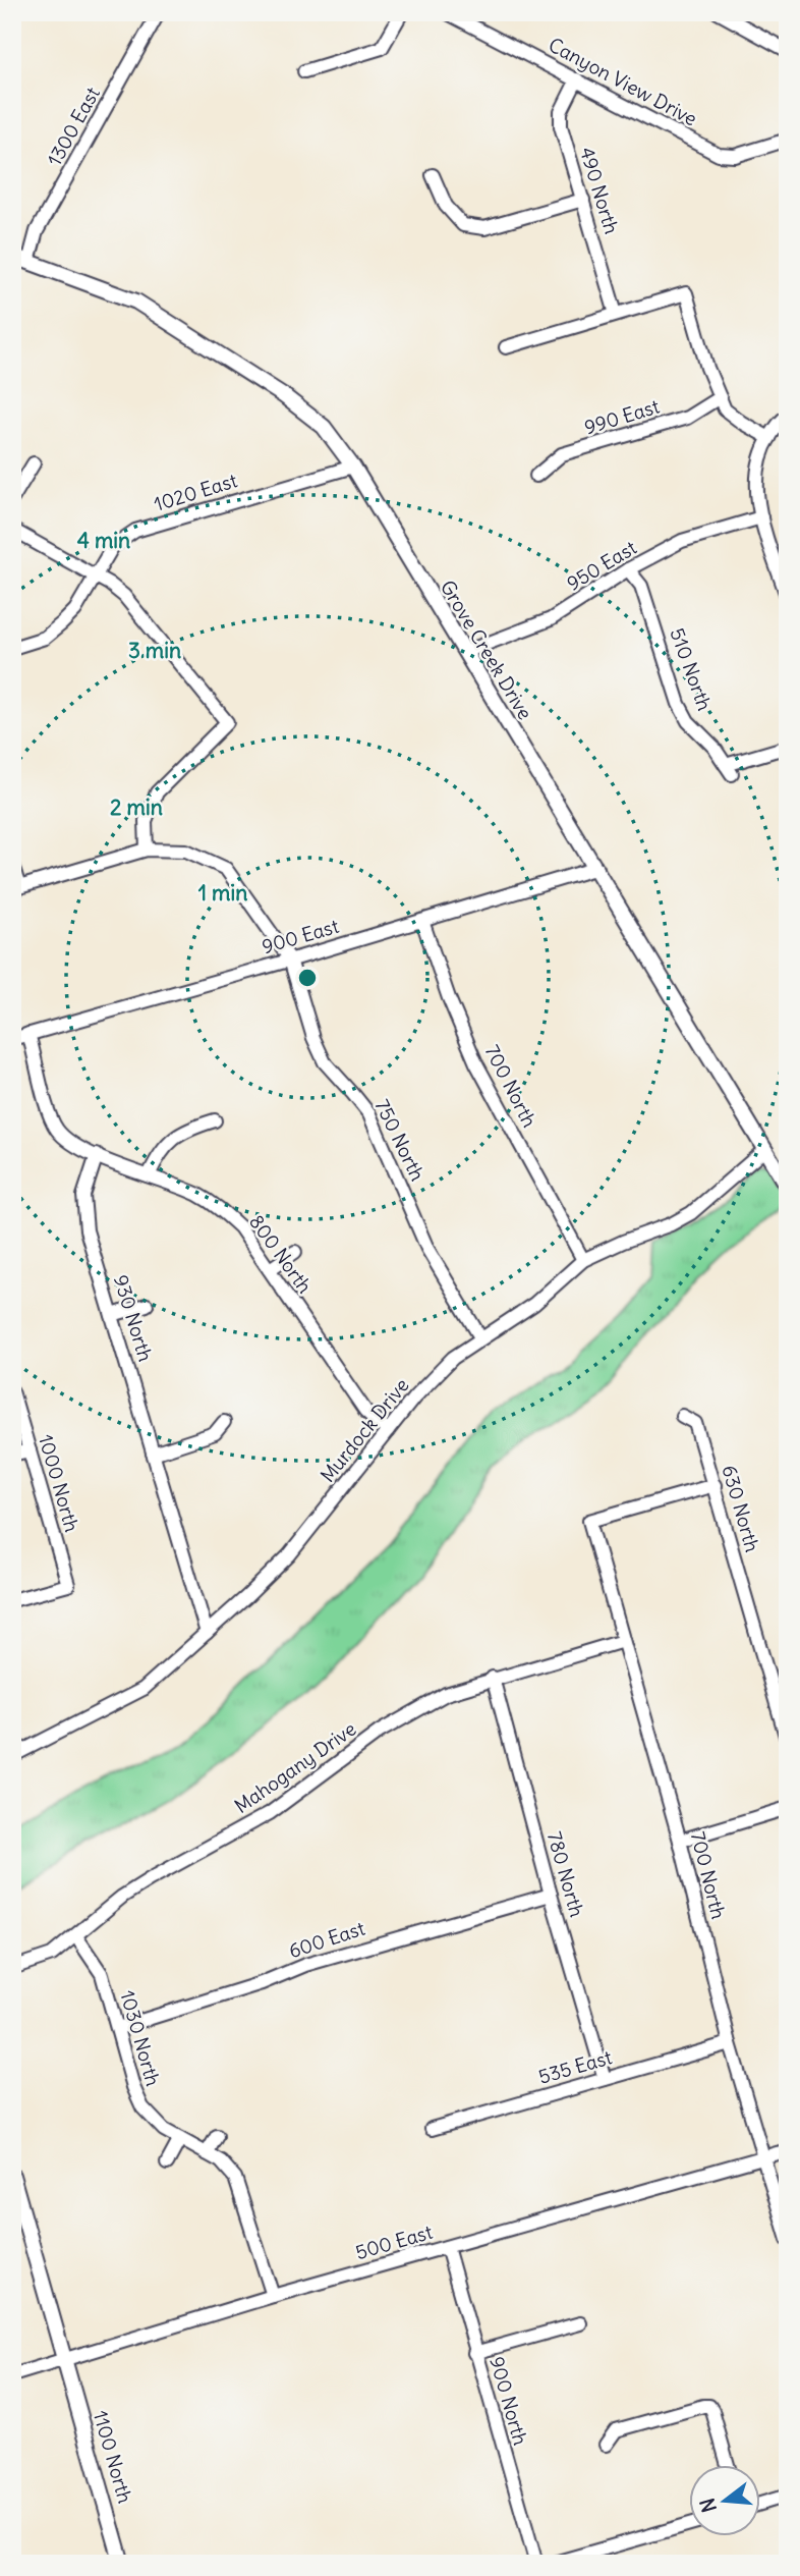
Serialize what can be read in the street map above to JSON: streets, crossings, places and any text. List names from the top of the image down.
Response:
{
  "streets": {
    "street": [
      "Canyon View Drive",
      "1300 East",
      "490 North",
      "990 East",
      "1020 East",
      "950 East",
      "Grove Creek Drive",
      "510 North",
      "900 East",
      "700 North",
      "750 North",
      "800 North",
      "930 North",
      "Murdock Drive",
      "1000 North",
      "630 North",
      "Mahogany Drive",
      "780 North",
      "600 East",
      "1030 North",
      "535 East",
      "500 East",
      "900 North",
      "1100 North"
    ]
  },
  "crossings": [
    ["Canyon View Drive", "490 North"],
    ["1300 East", "Grove Creek Drive"],
    ["1020 East", "Grove Creek Drive"],
    ["950 East", "Grove Creek Drive"],
    ["950 East", "510 North"],
    ["Grove Creek Drive", "900 East"],
    ["Grove Creek Drive", "Murdock Drive"],
    ["900 East", "700 North"],
    ["900 East", "750 North"],
    ["700 North", "Murdock Drive"],
    ["700 North", "630 North"],
    ["700 North", "Mahogany Drive"],
    ["700 North", "535 East"],
    ["700 North", "500 East"],
    ["750 North", "Murdock Drive"],
    ["800 North", "930 North"],
    ["800 North", "Murdock Drive"],
    ["930 North", "Murdock Drive"],
    ["Mahogany Drive", "780 North"],
    ["Mahogany Drive", "1030 North"],
    ["780 North", "600 East"],
    ["780 North", "535 East"],
    ["600 East", "1030 North"],
    ["1030 North", "500 East"],
    ["500 East", "900 North"],
    ["500 East", "1100 North"]
  ],
  "north": "left",
  "rings": [
    "4 min",
    "3 min",
    "2 min",
    "1 min"
  ]
}
